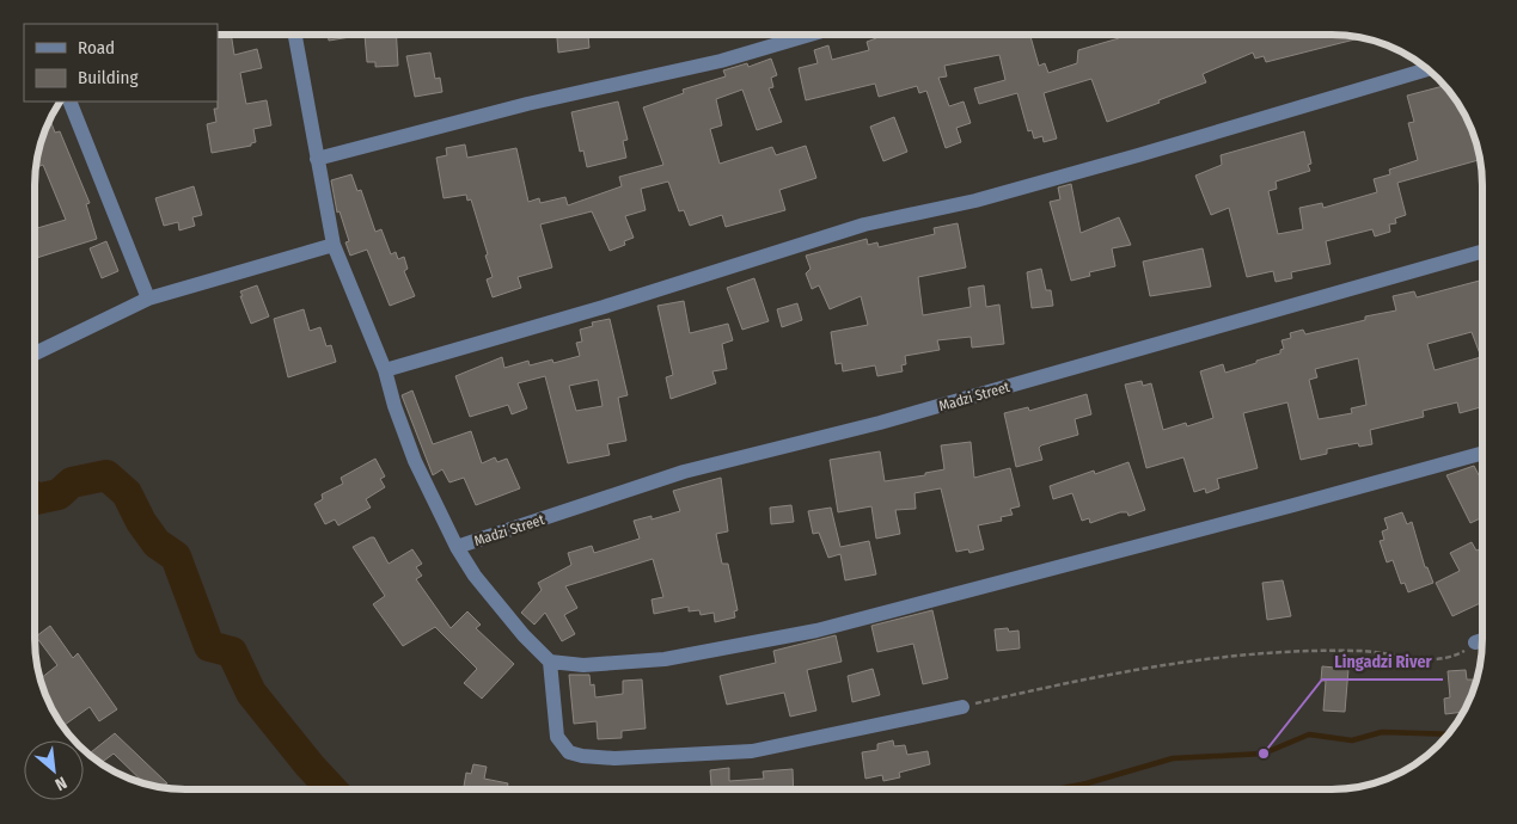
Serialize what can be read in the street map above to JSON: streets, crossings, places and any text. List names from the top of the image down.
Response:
{
  "streets": {
    "street": ["Madzi Street"]
  },
  "places": ["Lingadzi River"],
  "legend": ["Road", "Building"],
  "north": "bottom right"
}
